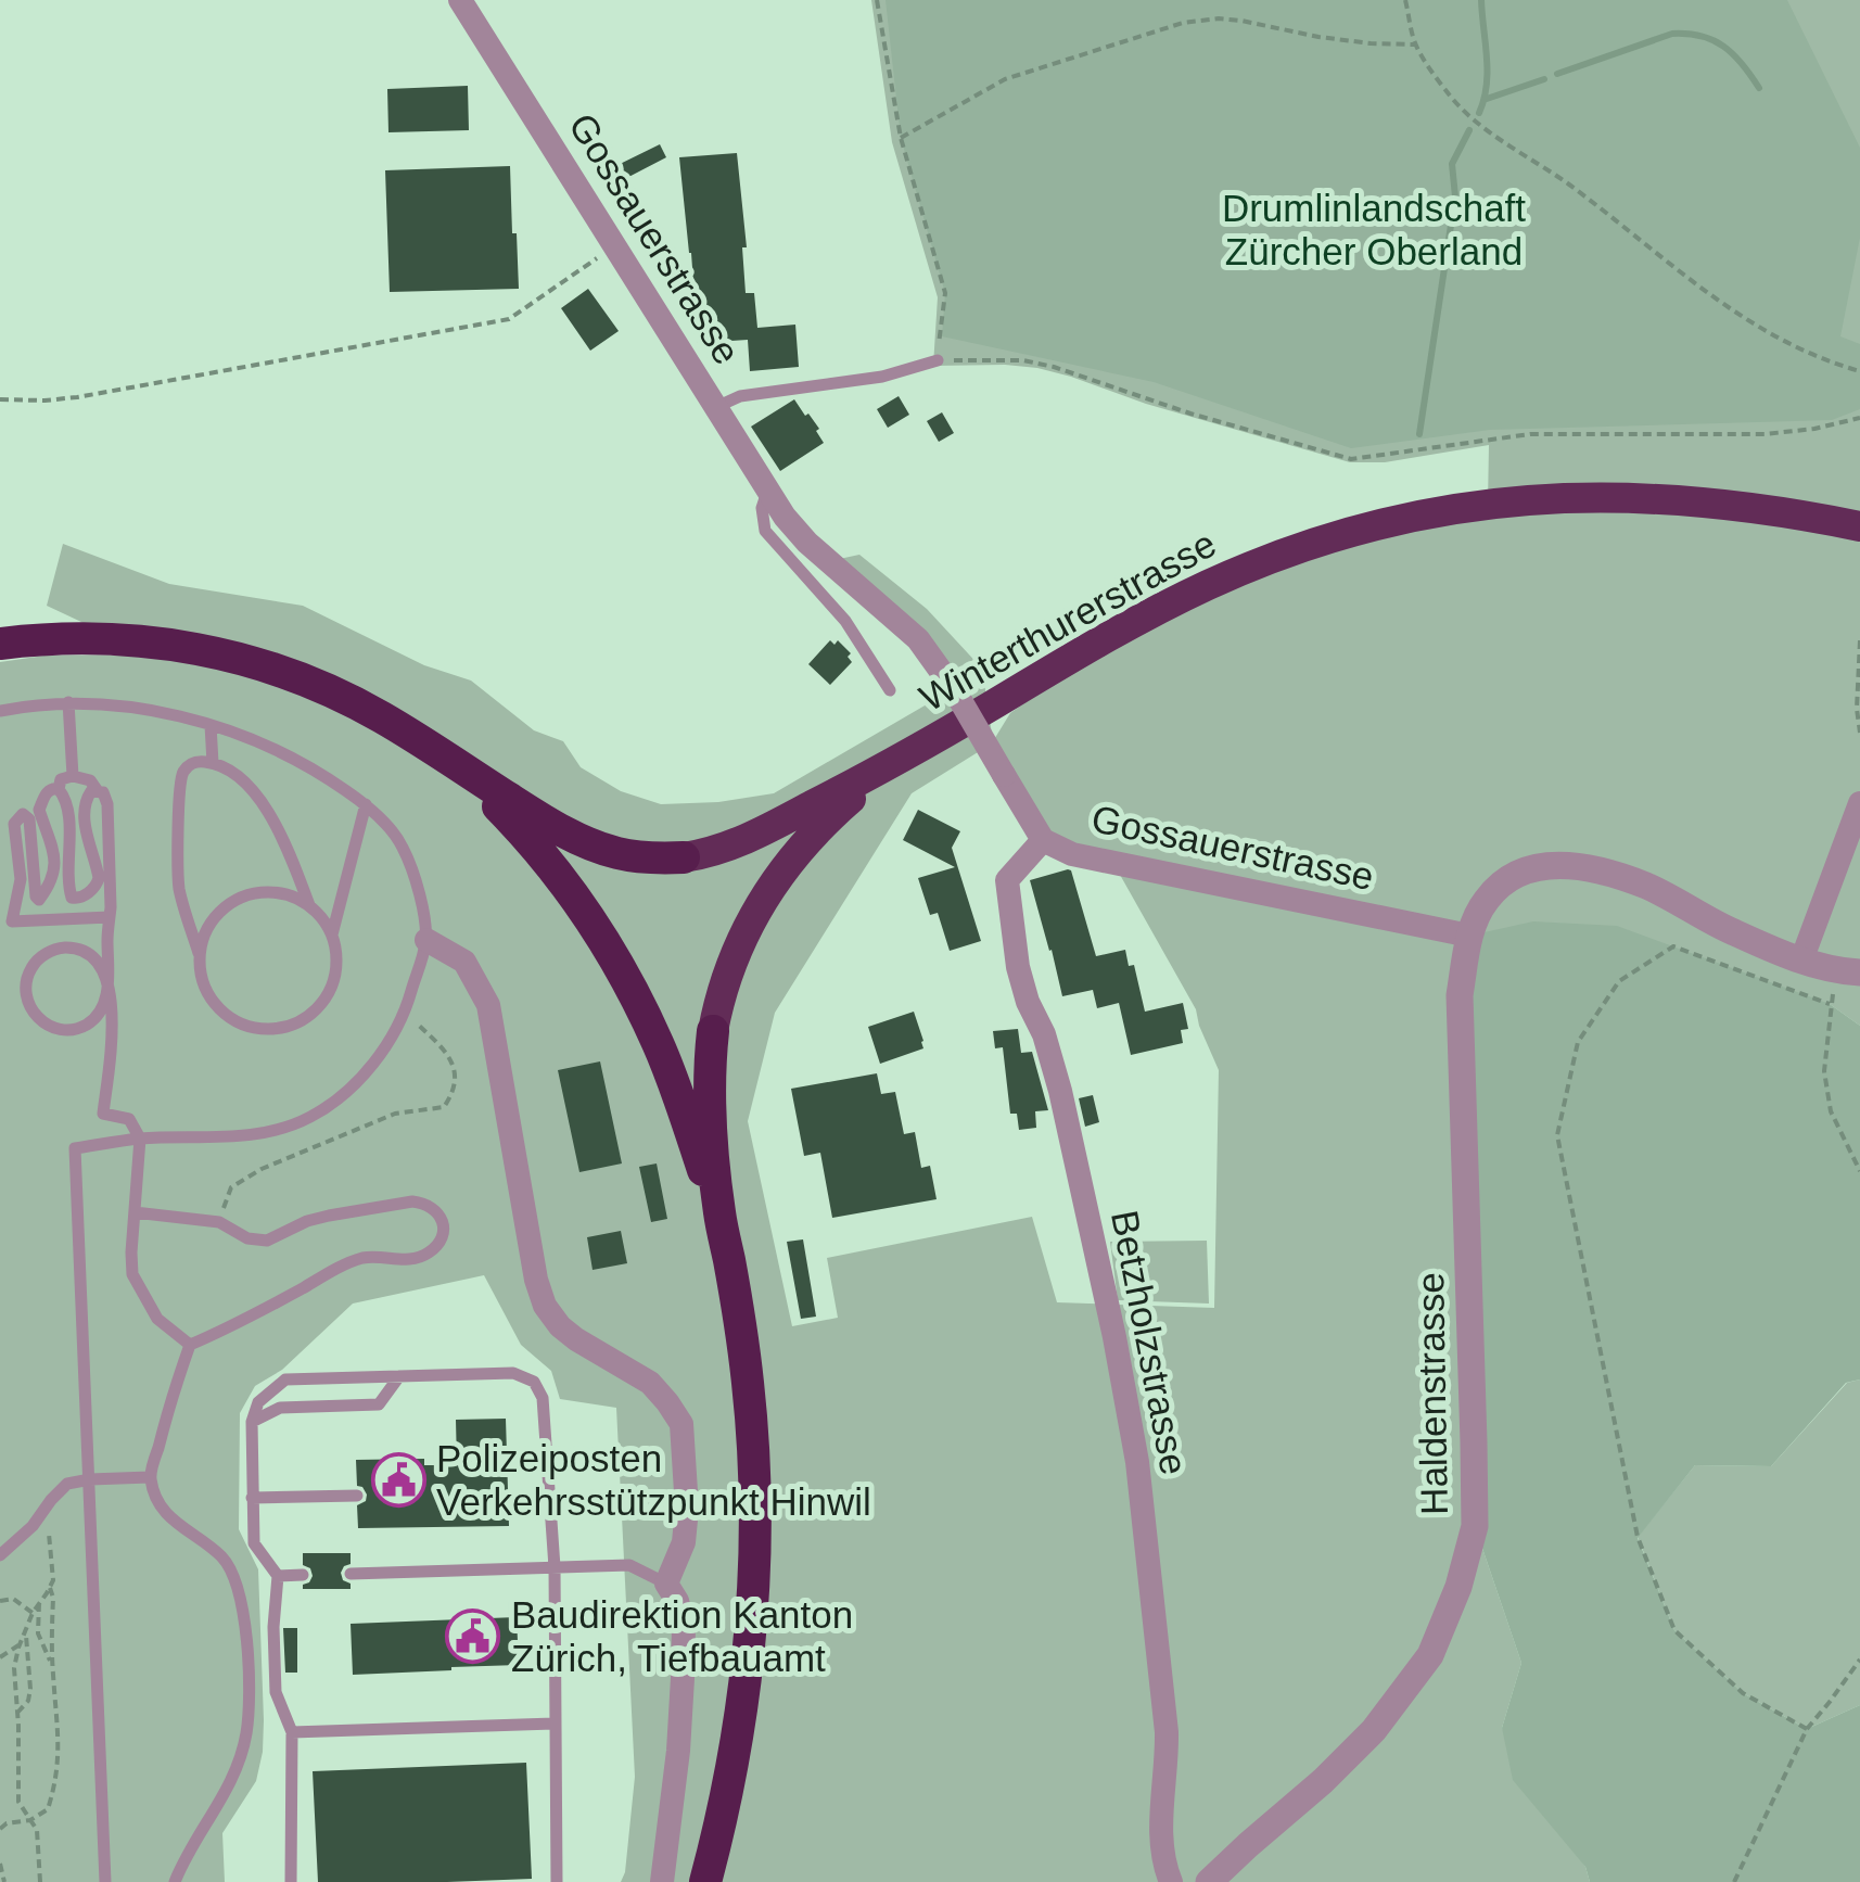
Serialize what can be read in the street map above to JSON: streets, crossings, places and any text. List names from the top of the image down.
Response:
{
  "streets": {
    "highway": ["Winterthurerstrasse"],
    "street": ["Gossauerstrasse", "Betzholzstrasse", "Haldenstrasse"]
  },
  "crossings": [
    ["Gossauerstrasse", "Betzholzstrasse"],
    ["Gossauerstrasse", "Haldenstrasse"]
  ],
  "parks": ["Drumlinlandschaft Zürcher Oberland"],
  "places": {
    "public building": ["Polizeiposten Verkehrsstützpunkt Hinwil", "Baudirektion Kanton Zürich, Tiefbauamt"]
  }
}
